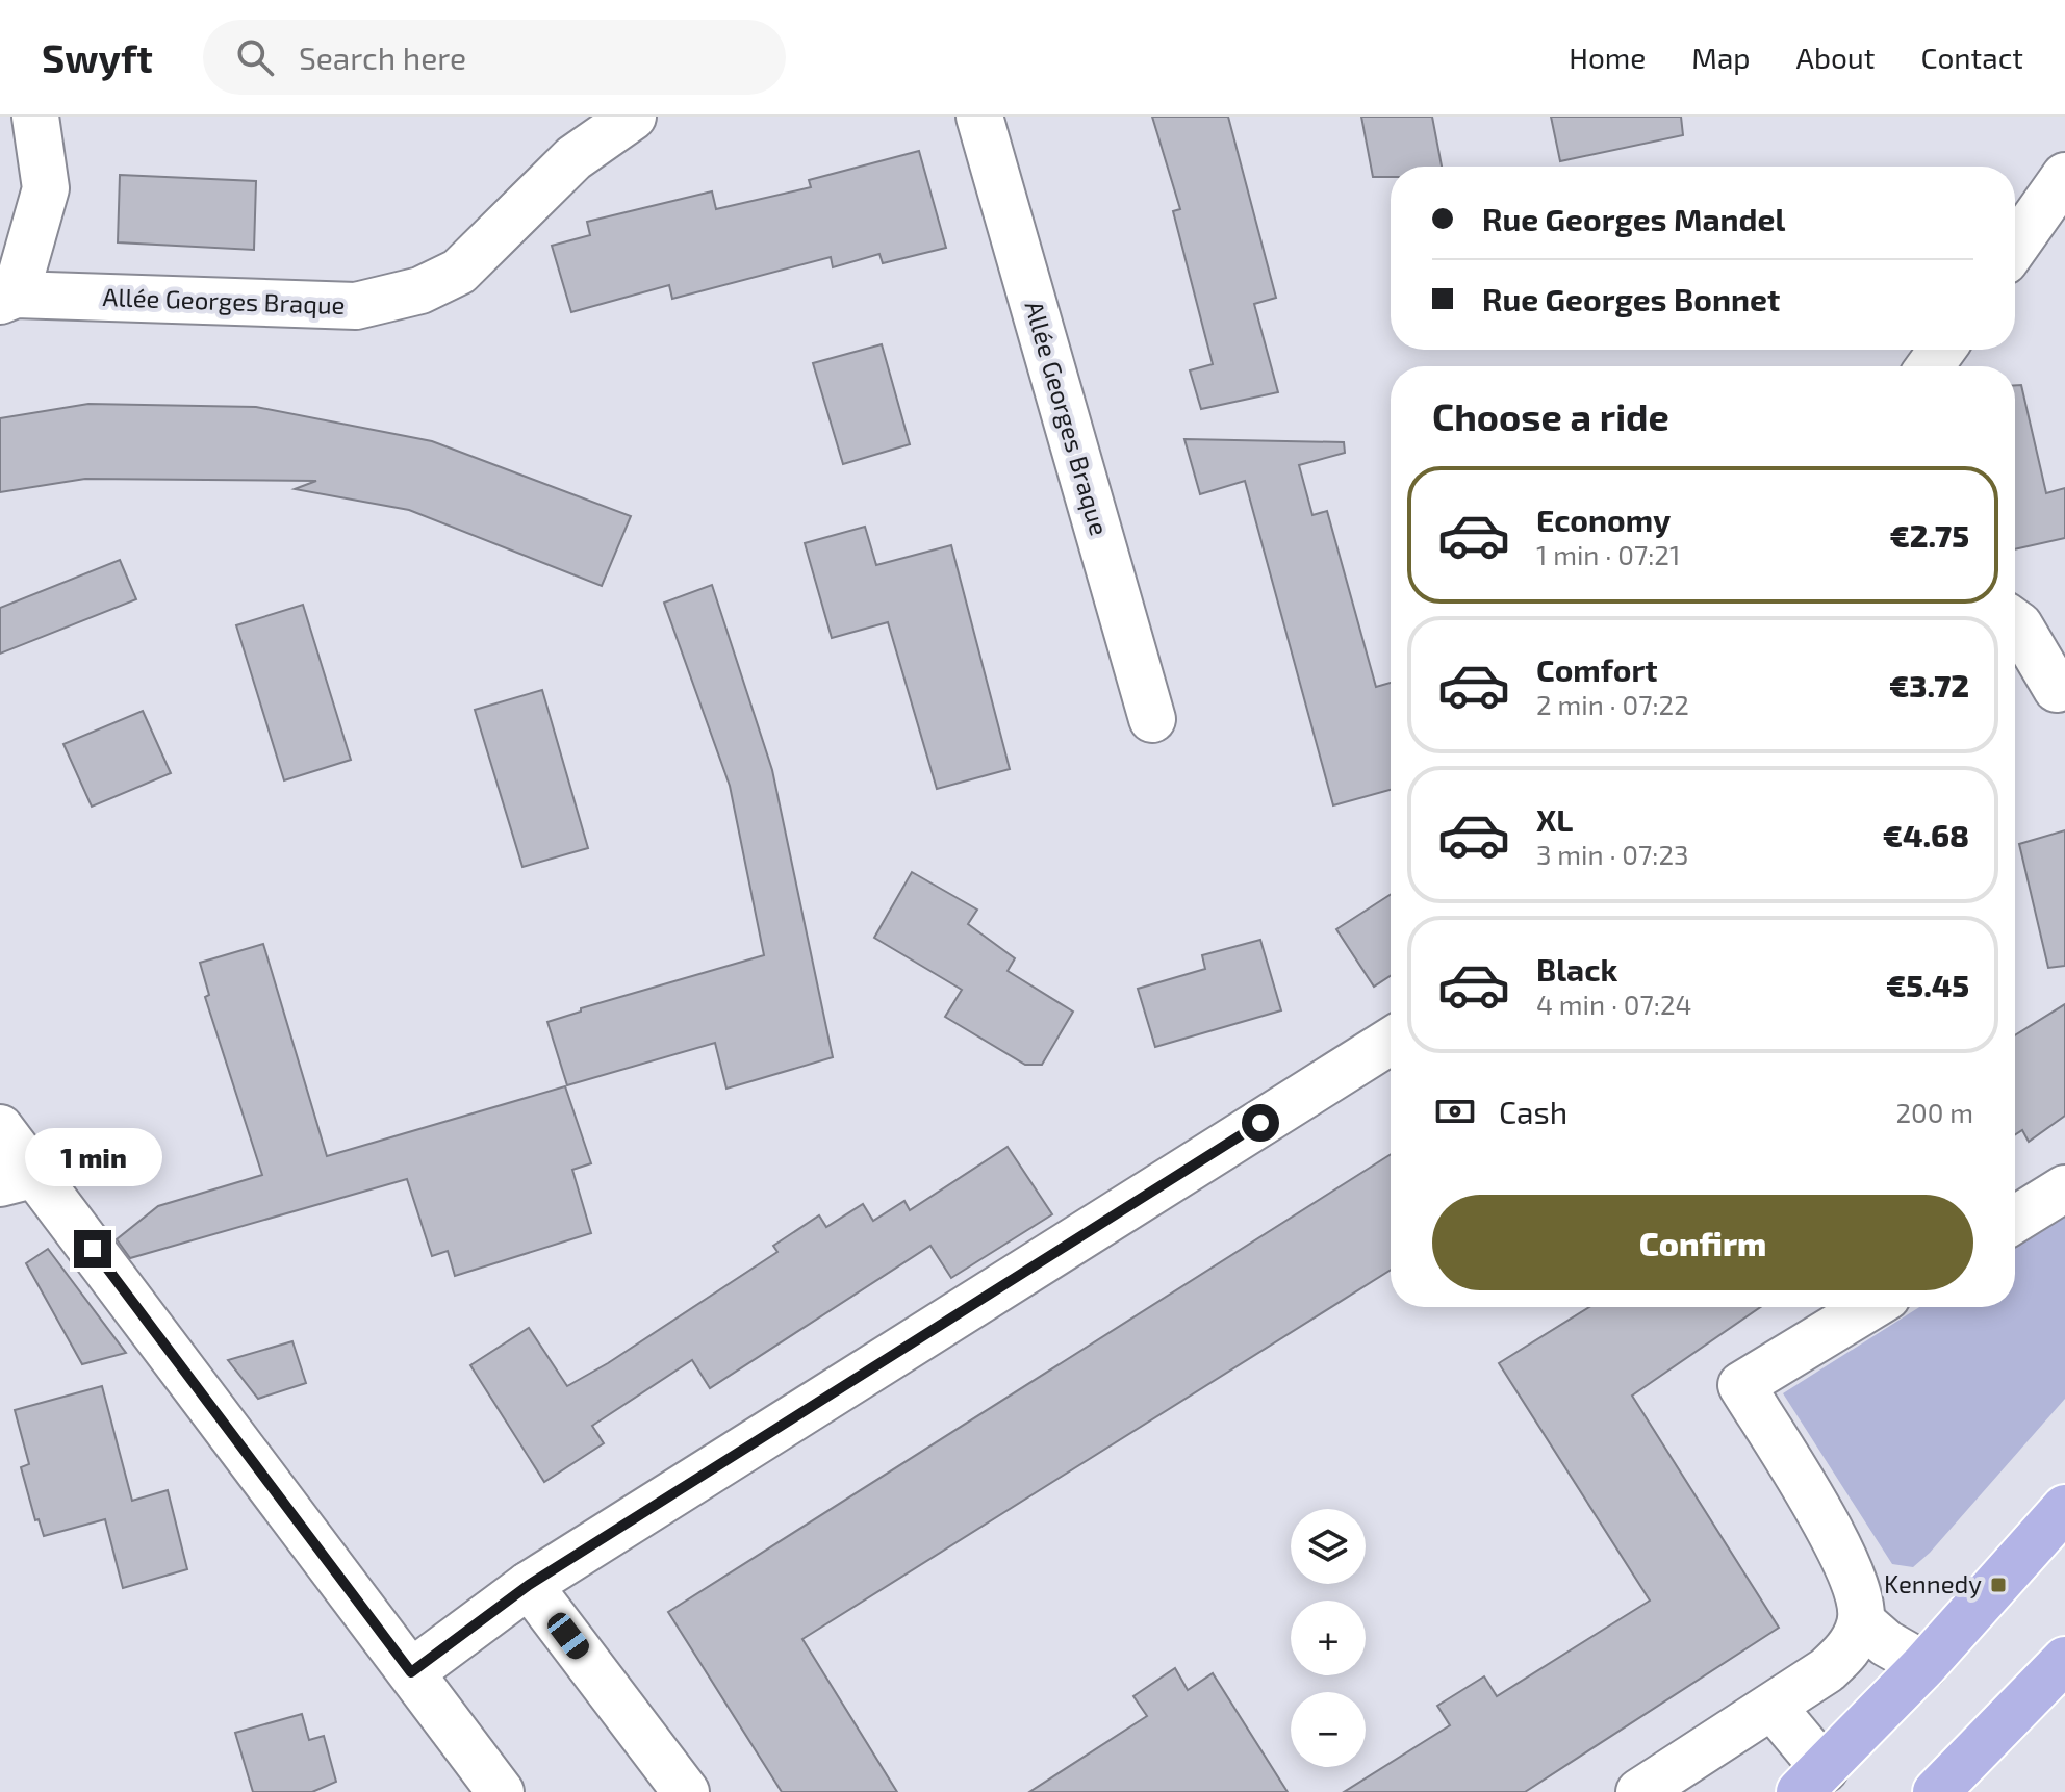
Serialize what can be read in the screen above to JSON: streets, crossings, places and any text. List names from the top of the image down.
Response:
{
  "streets": {
    "street": ["Allée Georges Braque"]
  },
  "places": {
    "transit": ["Kennedy"]
  },
  "page": {
    "header": "Swyft",
    "search": "Search here",
    "nav": [
      "Home",
      "Map",
      "About",
      "Contact"
    ],
    "banner": ["Rue Georges Mandel", "Rue Georges Bonnet"],
    "heading": "Choose a ride",
    "list": [
      {
        "name": "Economy",
        "note": "1 min · 07:21",
        "value": "€2.75"
      },
      {
        "name": "Comfort",
        "note": "2 min · 07:22",
        "value": "€3.72"
      },
      {
        "name": "XL",
        "note": "3 min · 07:23",
        "value": "€4.68"
      },
      {
        "name": "Black",
        "note": "4 min · 07:24",
        "value": "€5.45"
      }
    ],
    "pay": ["Cash", "200 m"],
    "bubble": "1 min",
    "buttons": "Confirm",
    "map_buttons": ["+", "−"]
  }
}
